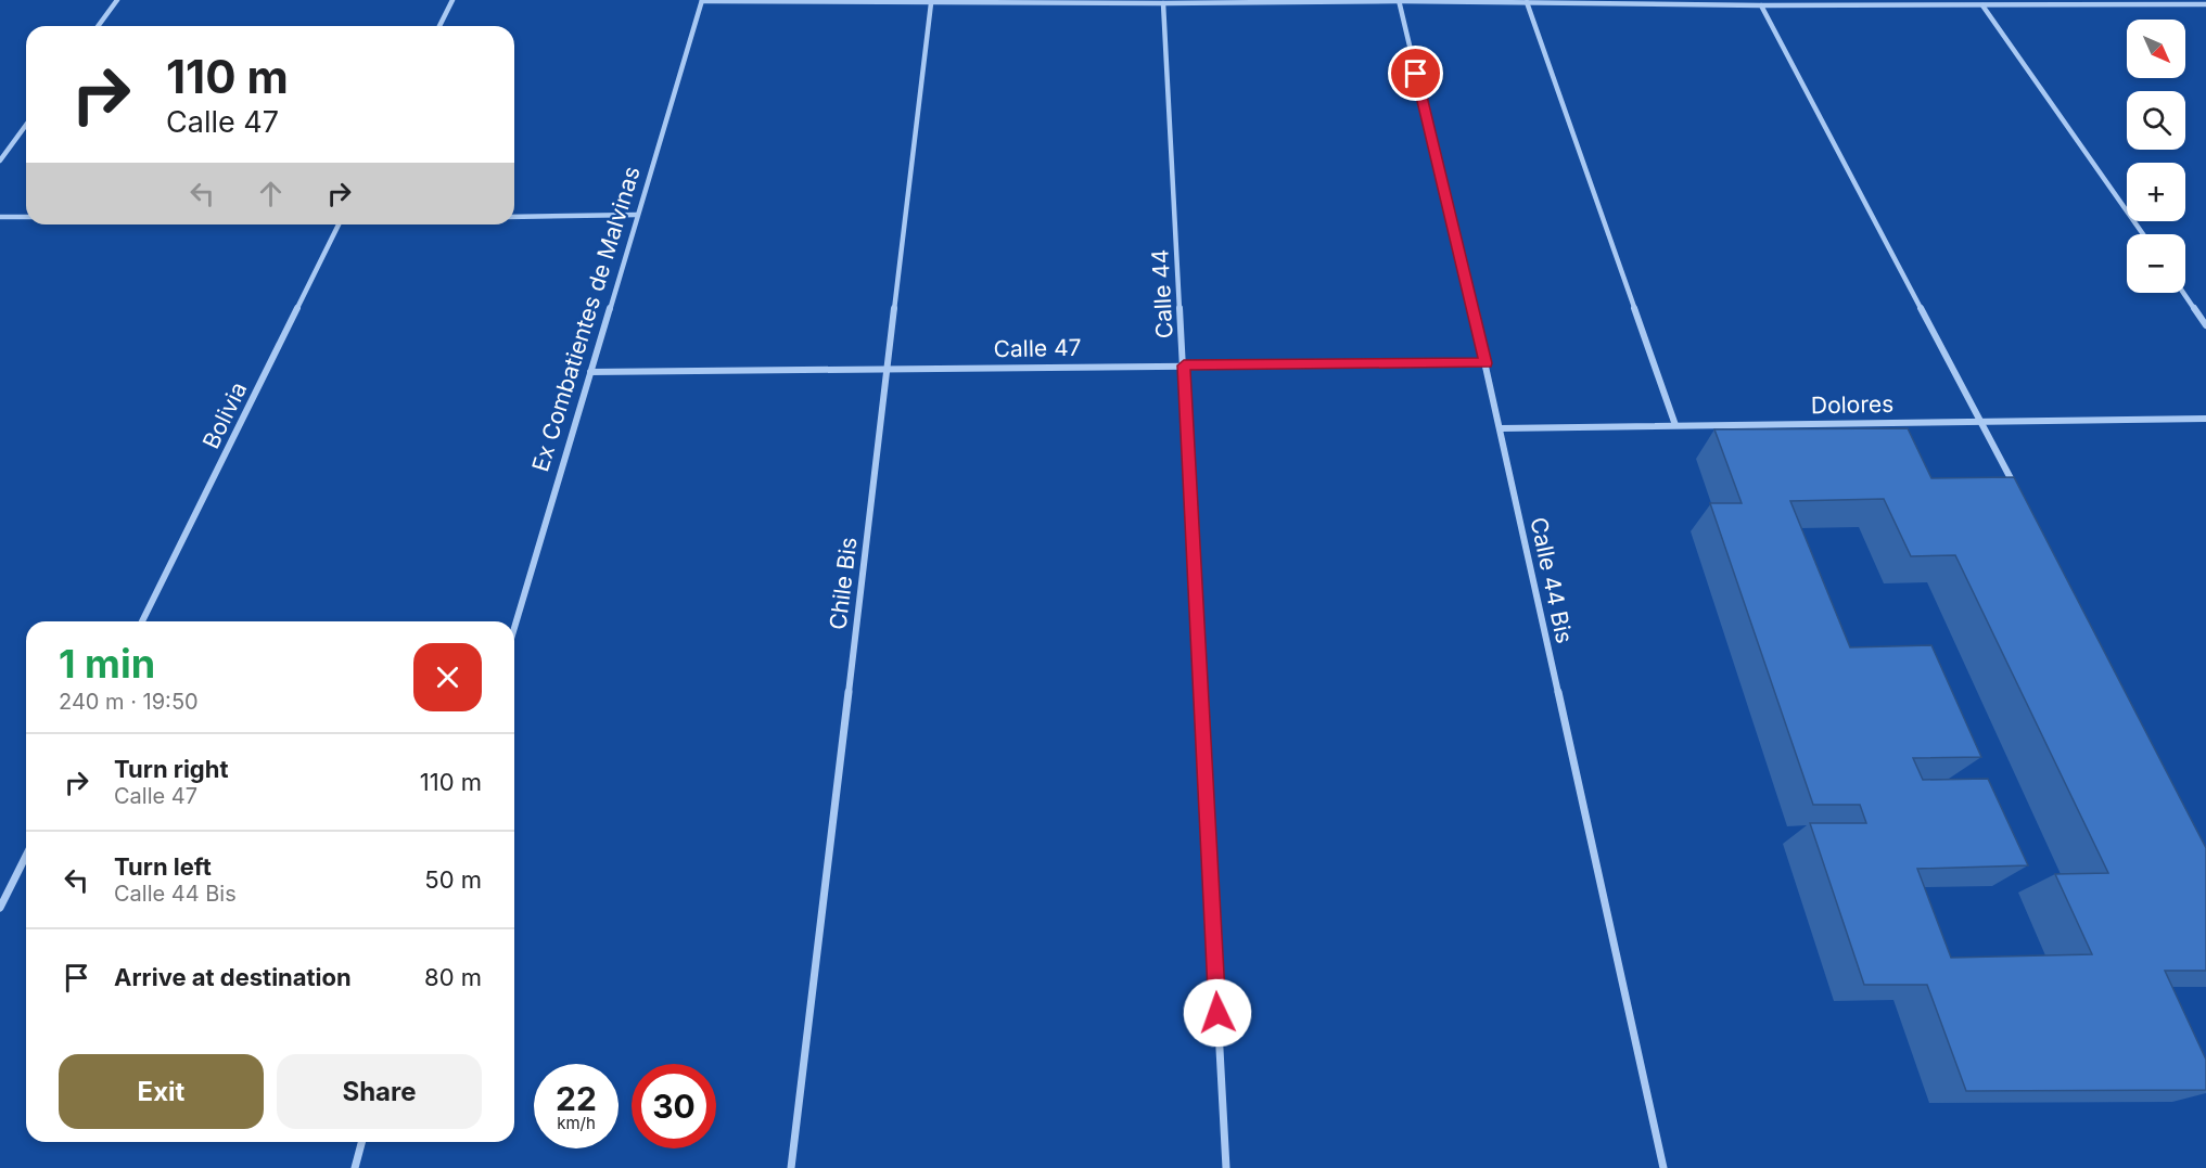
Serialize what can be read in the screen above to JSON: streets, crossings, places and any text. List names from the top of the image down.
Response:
{
  "streets": {
    "street": [
      "Calle 44",
      "Ex Combatientes de Malvinas",
      "Calle 47",
      "Dolores",
      "Bolivia",
      "Calle 44 Bis",
      "Chile Bis"
    ]
  },
  "crossings": [
    ["Calle 44", "Calle 47"],
    ["Ex Combatientes de Malvinas", "Calle 47"],
    ["Calle 47", "Calle 44 Bis"],
    ["Calle 47", "Chile Bis"],
    ["Dolores", "Calle 44 Bis"]
  ],
  "north": "bottom right",
  "page": {
    "map_buttons": ["+", "−"],
    "turn": ["110 m", "Calle 47"],
    "heading": ["1 min", "240 m · 19:50"],
    "list": [
      {
        "name": "Turn right",
        "note": "Calle 47",
        "value": "110 m"
      },
      {
        "name": "Turn left",
        "note": "Calle 44 Bis",
        "value": "50 m"
      },
      {
        "name": "Arrive at destination",
        "value": "80 m"
      }
    ],
    "buttons": ["Exit", "Share"],
    "speed": "22 km/h",
    "limit": "30"
  }
}
